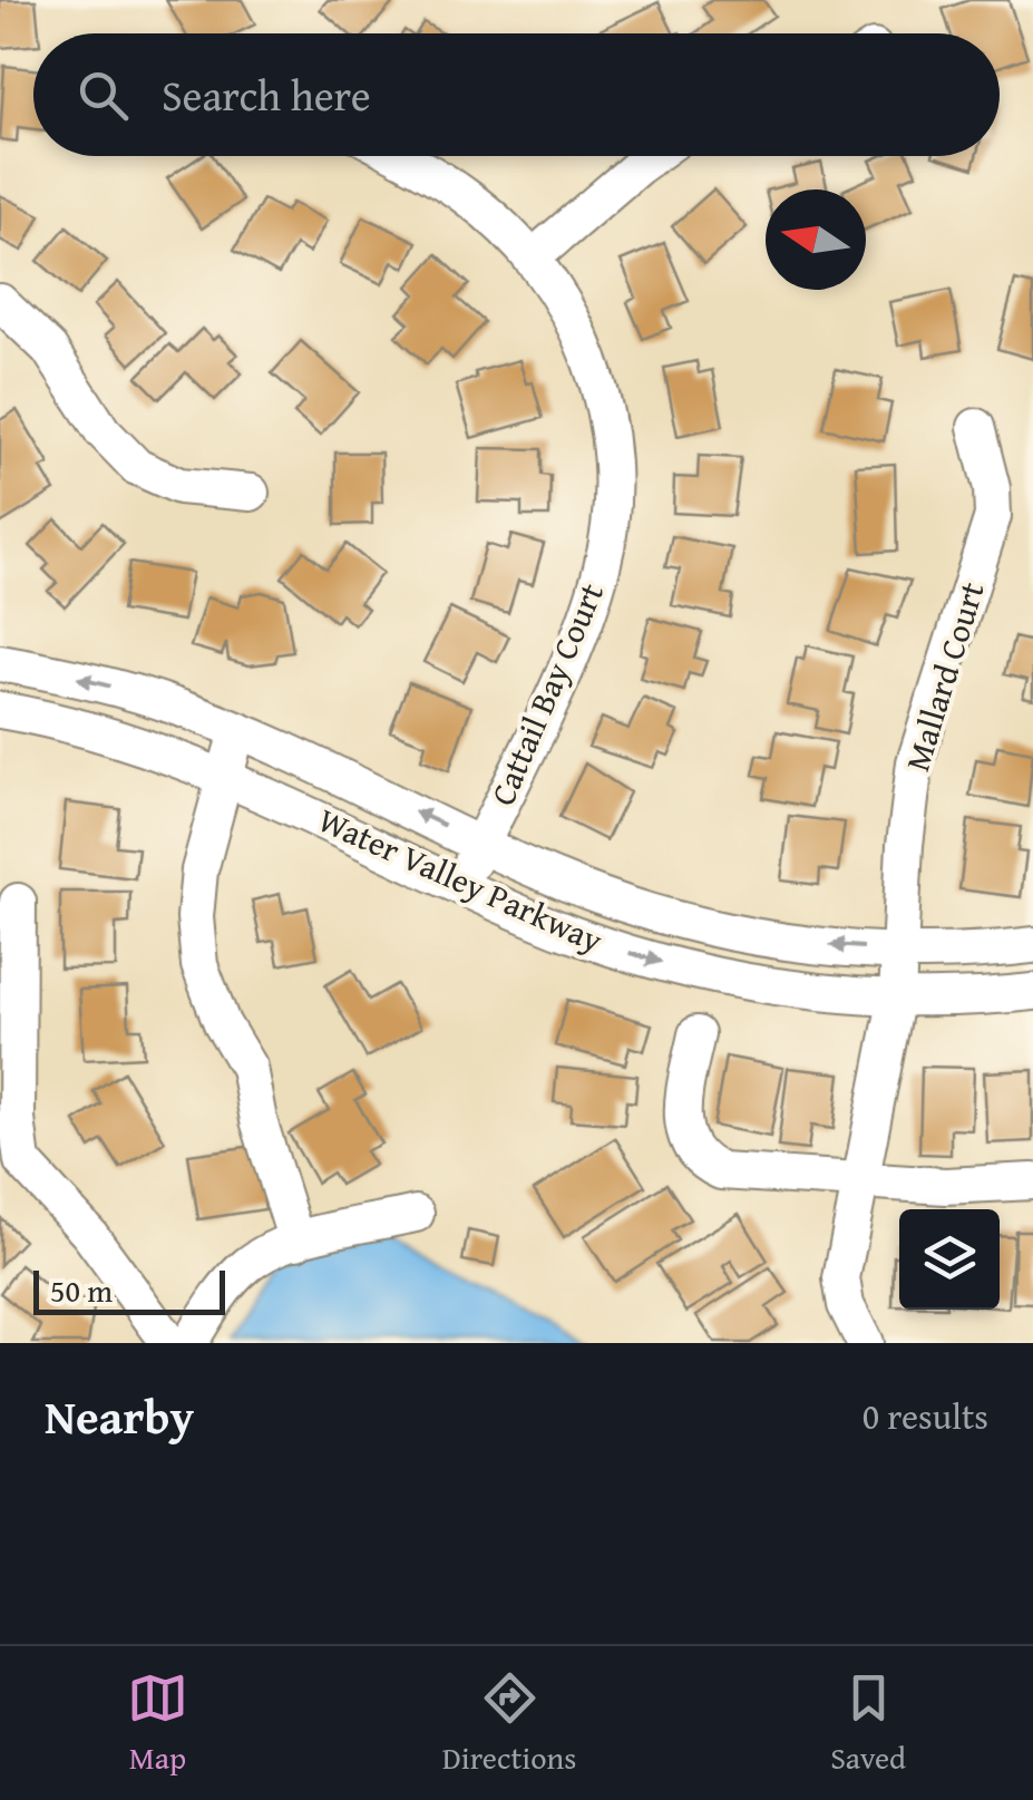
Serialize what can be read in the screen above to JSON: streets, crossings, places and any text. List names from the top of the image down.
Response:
{
  "streets": {
    "street": ["Mallard Court", "Cattail Bay Court", "Water Valley Parkway"]
  },
  "crossings": [
    ["Mallard Court", "Water Valley Parkway"],
    ["Cattail Bay Court", "Water Valley Parkway"]
  ],
  "scale_bar": "50 m",
  "north": "left",
  "page": {
    "search": "Search here",
    "scale": "50 m",
    "heading": ["Nearby", "0 results"],
    "nav": ["Map", "Directions", "Saved"]
  }
}
